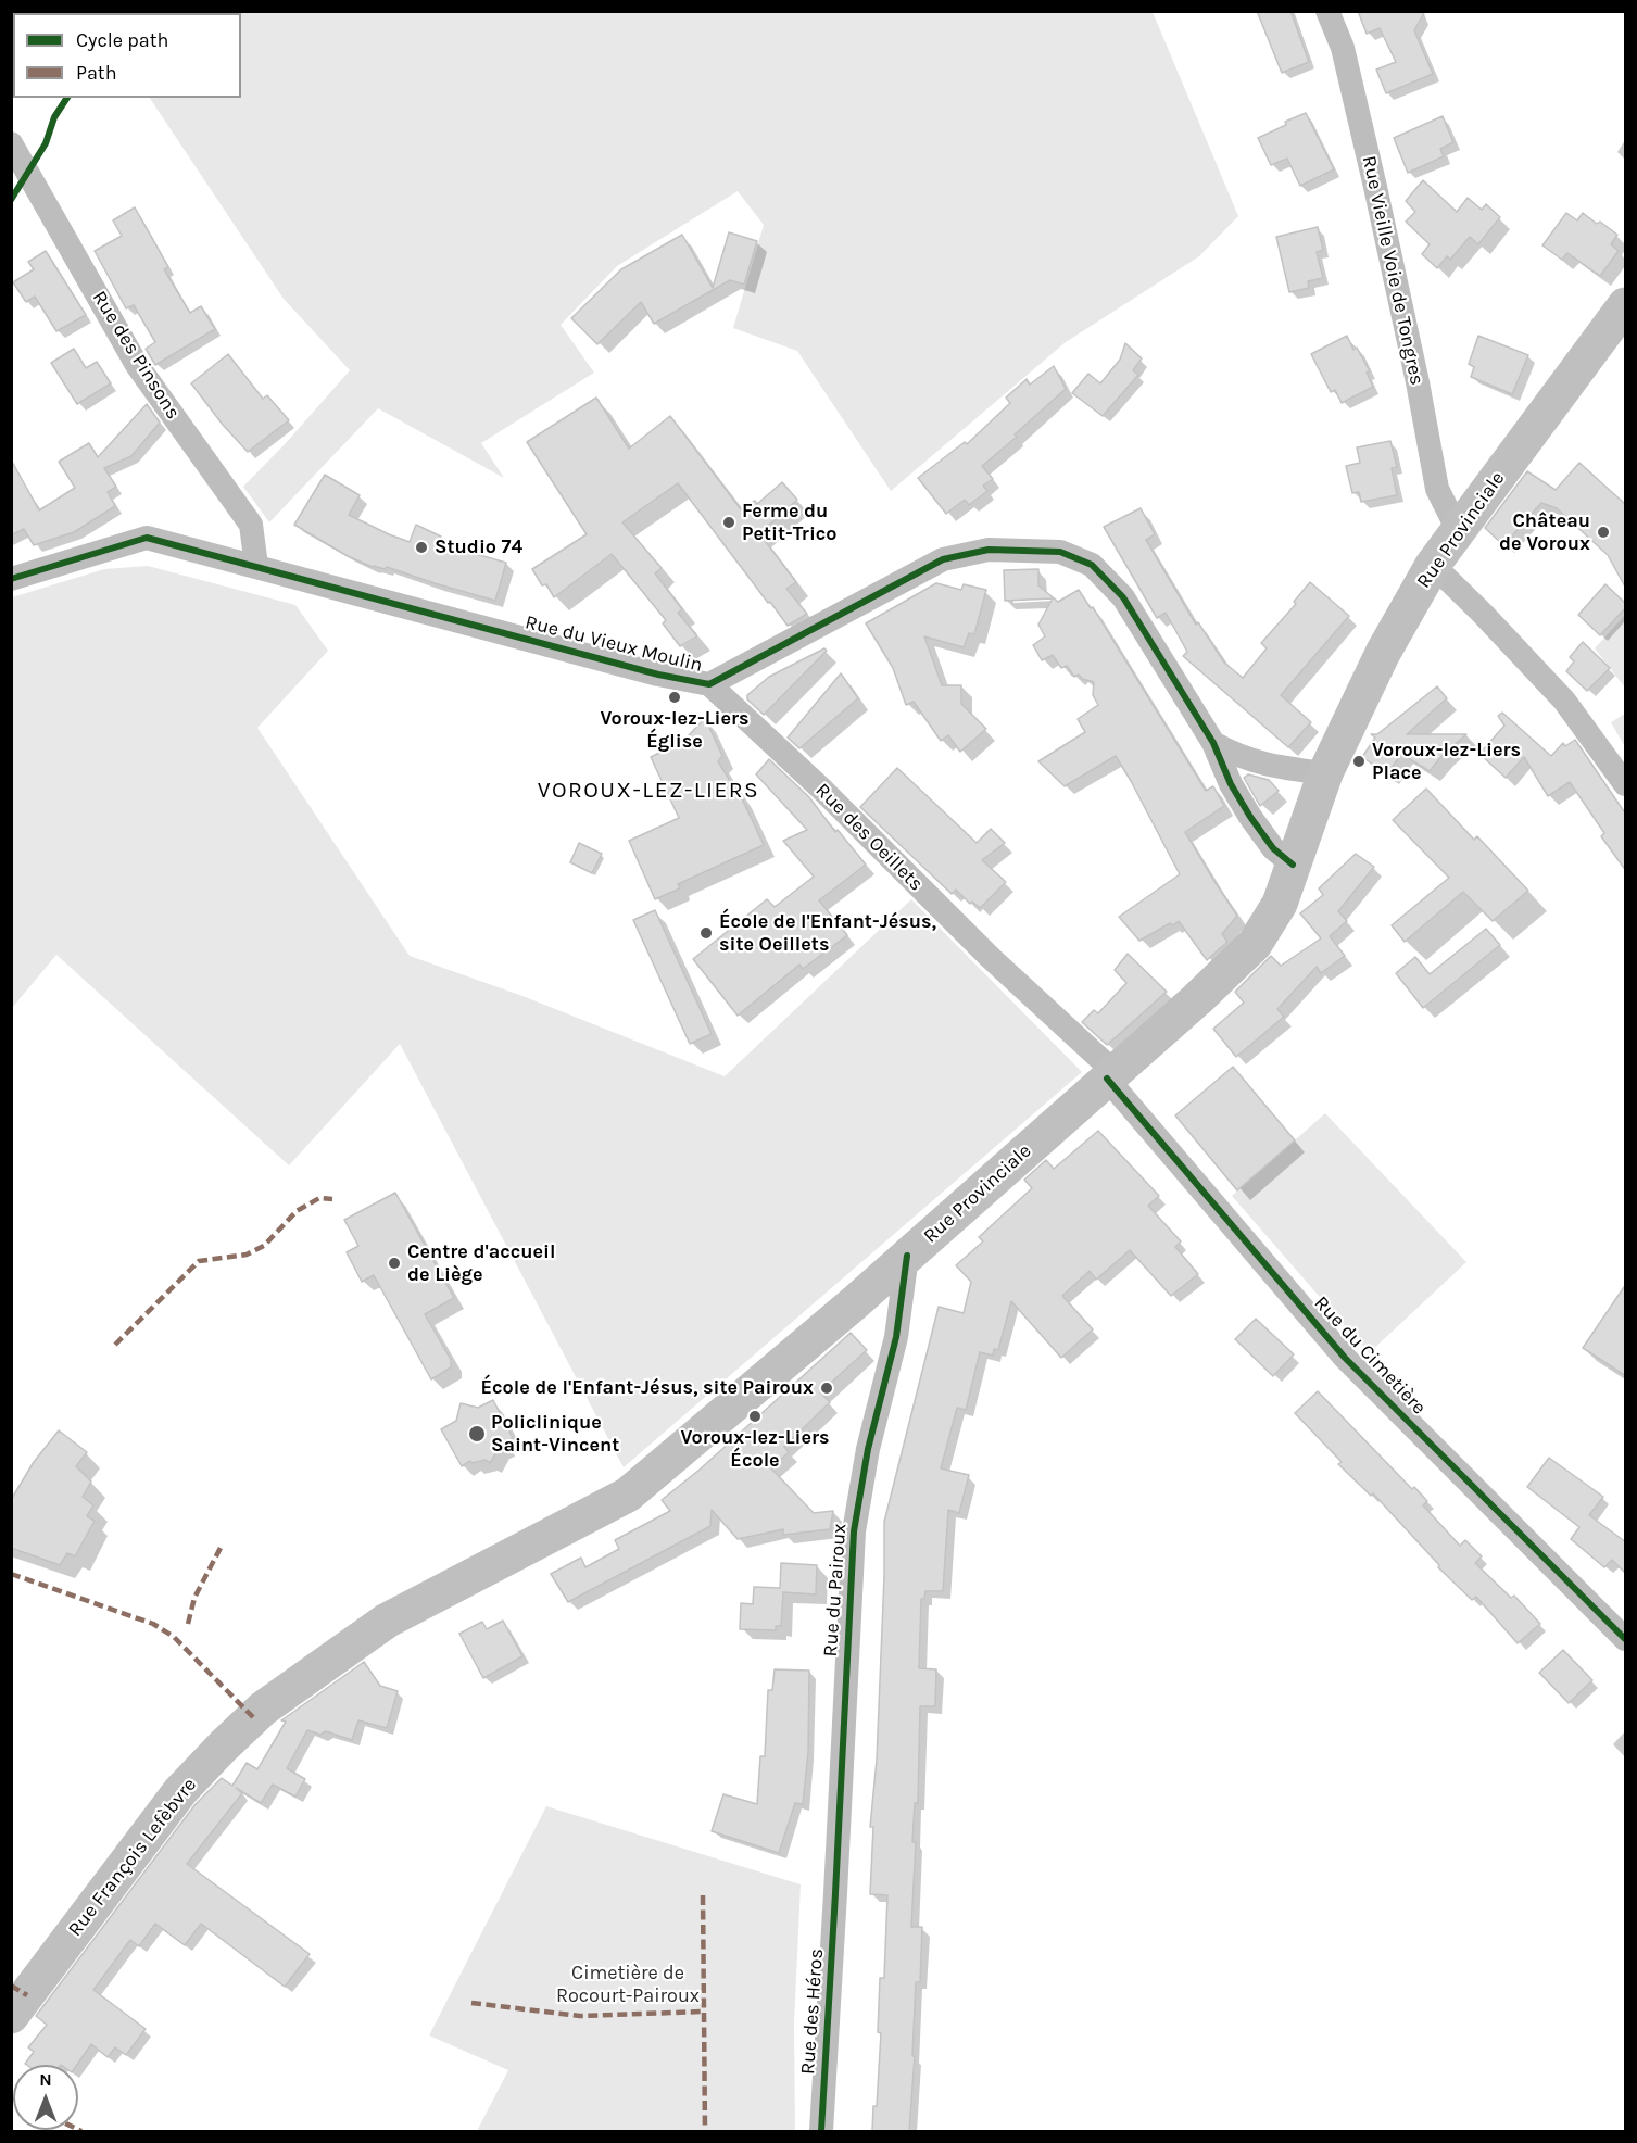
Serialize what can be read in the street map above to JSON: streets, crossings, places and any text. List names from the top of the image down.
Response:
{
  "streets": {
    "main road": ["Rue Provinciale", "Rue François Lefèbvre"],
    "street": [
      "Rue Vieille Voie de Tongres",
      "Rue des Pinsons",
      "Rue du Vieux Moulin",
      "Rue des Oeillets",
      "Rue du Cimetière",
      "Rue du Pairoux",
      "Rue des Héros"
    ]
  },
  "crossings": [
    ["Rue Vieille Voie de Tongres", "Rue Provinciale"],
    ["Rue des Pinsons", "Rue du Vieux Moulin"],
    ["Rue Provinciale", "Rue du Vieux Moulin"],
    ["Rue Provinciale", "Rue des Oeillets"],
    ["Rue Provinciale", "Rue du Cimetière"],
    ["Rue Provinciale", "Rue du Pairoux"],
    ["Rue Provinciale", "Rue François Lefèbvre"],
    ["Rue du Vieux Moulin", "Rue des Oeillets"],
    ["Rue des Oeillets", "Rue du Cimetière"],
    ["Rue du Pairoux", "Rue des Héros"]
  ],
  "districts": ["VOROUX-LEZ-LIERS"],
  "parks": ["Cimetière de Rocourt-Pairoux"],
  "places": [
    "Ferme du Petit-Trico",
    "Château de Voroux",
    "Studio 74",
    "Voroux-lez-Liers Église",
    "Voroux-lez-Liers Place",
    "École de l'Enfant-Jésus, site Oeillets",
    "Centre d'accueil de Liège",
    "École de l'Enfant-Jésus, site Pairoux",
    "Voroux-lez-Liers École",
    "Policlinique Saint-Vincent"
  ],
  "legend": ["Cycle path", "Path"],
  "north": "top"
}
